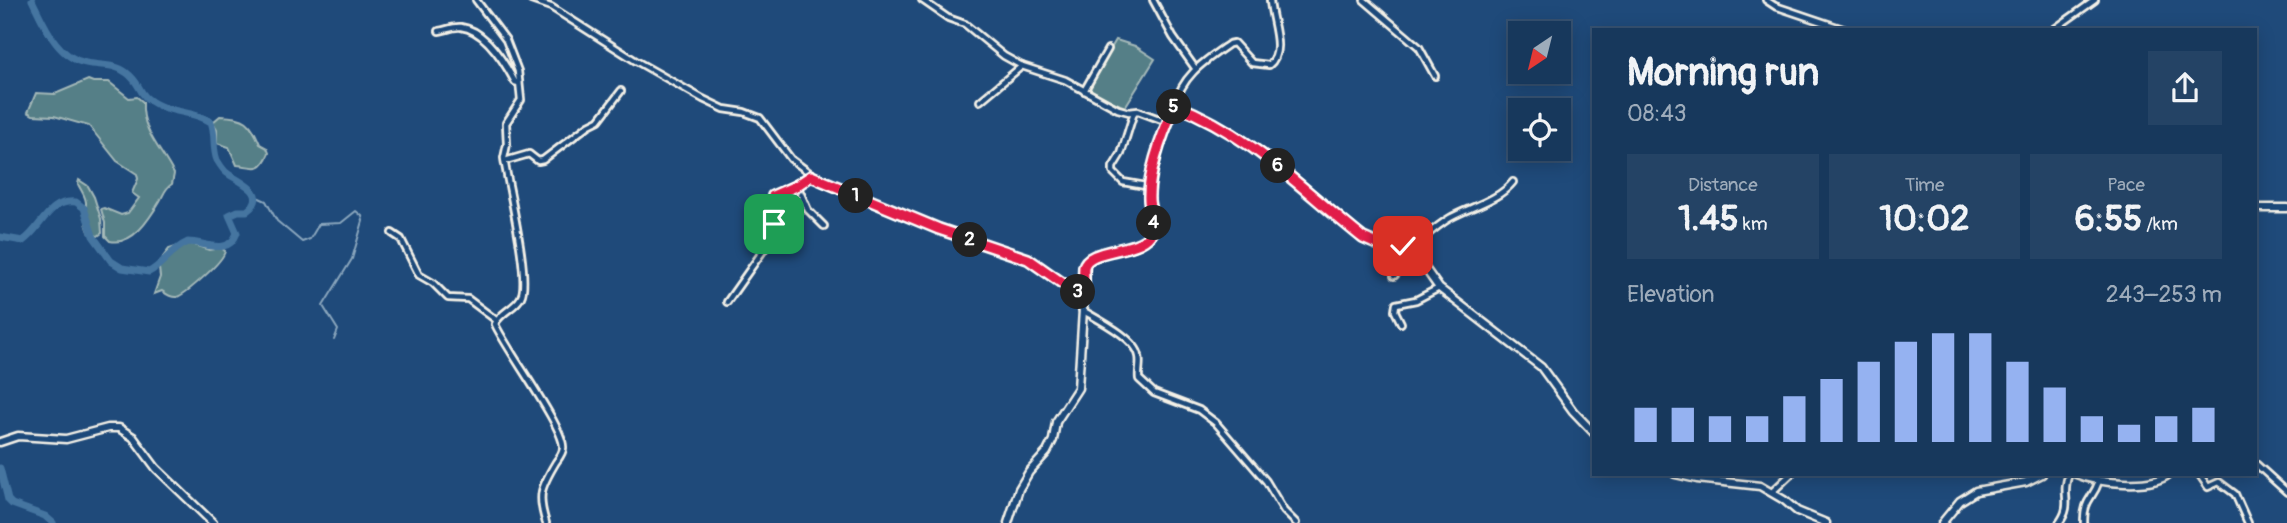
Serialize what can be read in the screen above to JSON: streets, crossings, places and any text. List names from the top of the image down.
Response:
{
  "north": "bottom left",
  "page": {
    "heading": ["Morning run", "08:43"],
    "pins": [
      "5",
      "6",
      "1",
      "4",
      "2",
      "3"
    ],
    "stats": [
      ["Distance", "1.45 km"],
      ["Time", "10:02"],
      ["Pace", "6:55 /km"]
    ],
    "chart": ["Elevation", "243–253 m"]
  }
}
